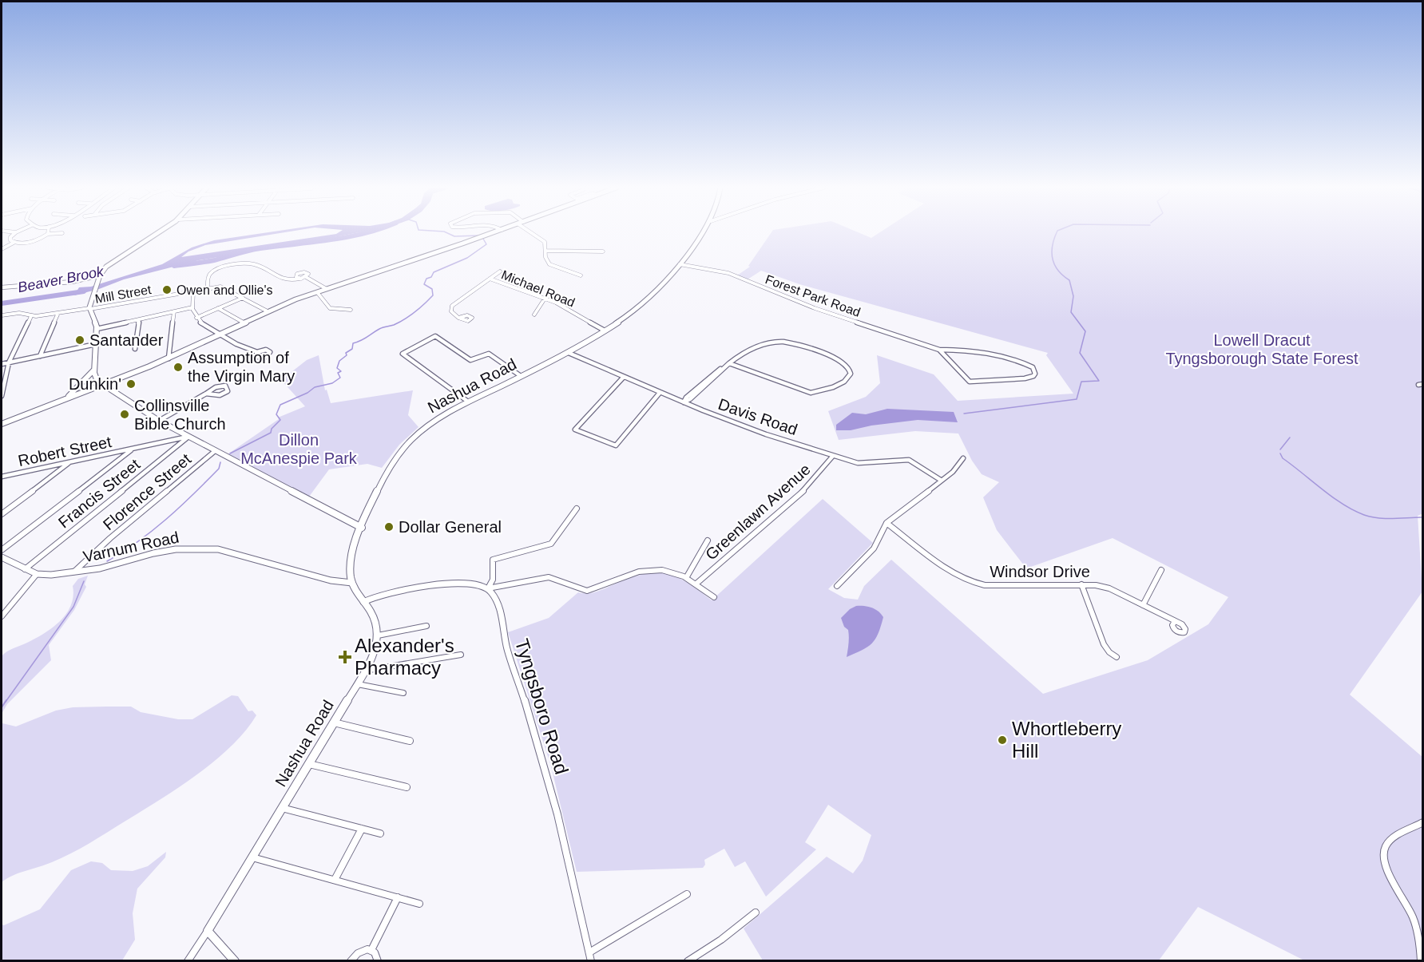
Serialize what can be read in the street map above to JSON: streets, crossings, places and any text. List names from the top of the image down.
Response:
{
  "streets": {
    "main road": ["Nashua Road"],
    "street": [
      "Michael Road",
      "Mill Street",
      "Forest Park Road",
      "Davis Road",
      "Robert Street",
      "Florence Street",
      "Francis Street",
      "Greenlawn Avenue",
      "Varnum Road",
      "Windsor Drive",
      "Tyngsboro Road"
    ]
  },
  "crossings": [
    ["Michael Road", "Nashua Road"],
    ["Forest Park Road", "Nashua Road"],
    ["Nashua Road", "Davis Road"],
    ["Nashua Road", "Varnum Road"],
    ["Davis Road", "Greenlawn Avenue"],
    ["Robert Street", "Francis Street"],
    ["Florence Street", "Varnum Road"],
    ["Francis Street", "Varnum Road"]
  ],
  "water": ["Beaver Brook"],
  "parks": ["Lowell Dracut Tyngsborough State Forest", "Dillon McAnespie Park"],
  "places": {
    "other": [
      "Owen and Ollie's",
      "Santander",
      "Assumption of the Virgin Mary",
      "Dunkin'",
      "Collinsville Bible Church",
      "Dollar General",
      "Whortleberry Hill"
    ],
    "health": ["Alexander's Pharmacy"]
  }
}
